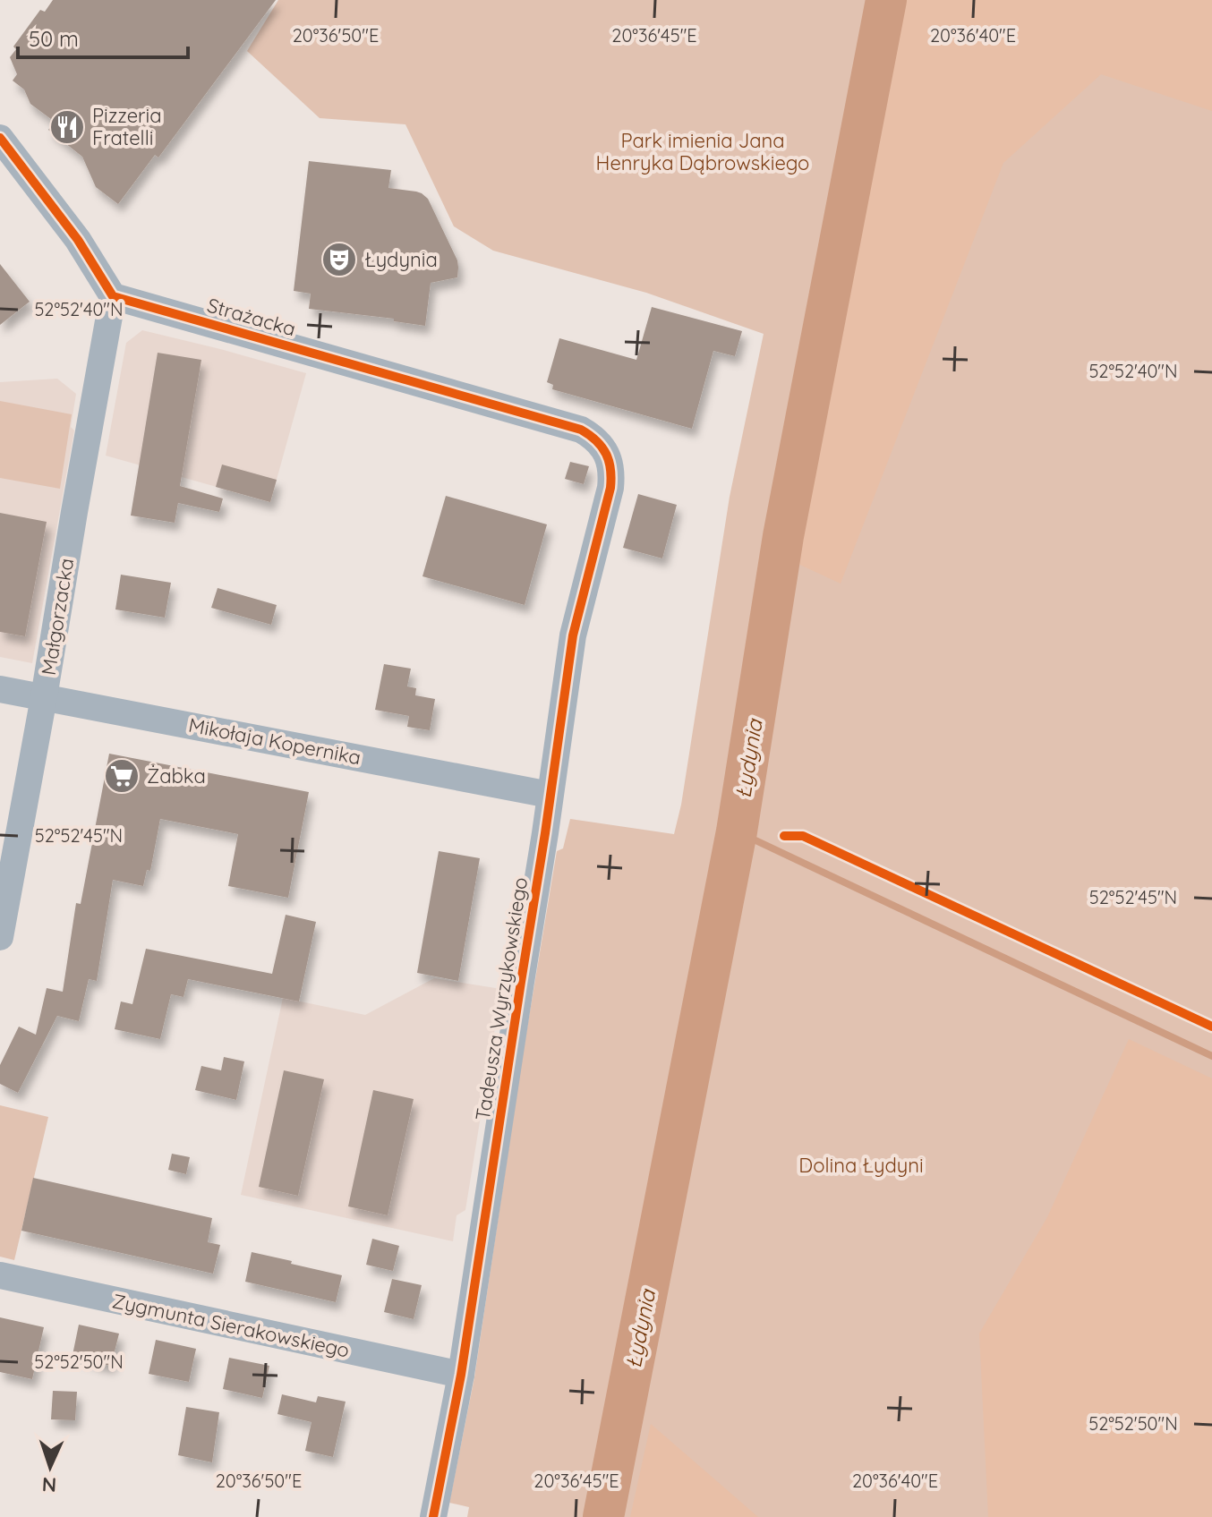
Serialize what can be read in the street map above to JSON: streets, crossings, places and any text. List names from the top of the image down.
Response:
{
  "streets": {
    "street": [
      "Strażacka",
      "Małgorzacka",
      "Mikołaja Kopernika",
      "Tadeusza Wyrzykowskiego",
      "Zygmunta Sierakowskiego"
    ]
  },
  "crossings": [
    ["Strażacka", "Małgorzacka"],
    ["Strażacka", "Tadeusza Wyrzykowskiego"],
    ["Małgorzacka", "Mikołaja Kopernika"],
    ["Mikołaja Kopernika", "Tadeusza Wyrzykowskiego"],
    ["Tadeusza Wyrzykowskiego", "Zygmunta Sierakowskiego"]
  ],
  "water": ["Łydynia"],
  "parks": ["Park imienia Jana Henryka Dąbrowskiego", "Dolina Łydyni"],
  "places": {
    "restaurant": ["Pizzeria Fratelli"],
    "theatre": ["Łydynia"],
    "supermarket": ["Żabka"]
  },
  "scale_bar": "50 m",
  "north": "bottom",
  "coordinates": [
    "20°36'50\"E",
    "20°36'45\"E",
    "20°36'40\"E",
    "52°52'40\"N",
    "52°52'45\"N",
    "52°52'50\"N"
  ]
}
